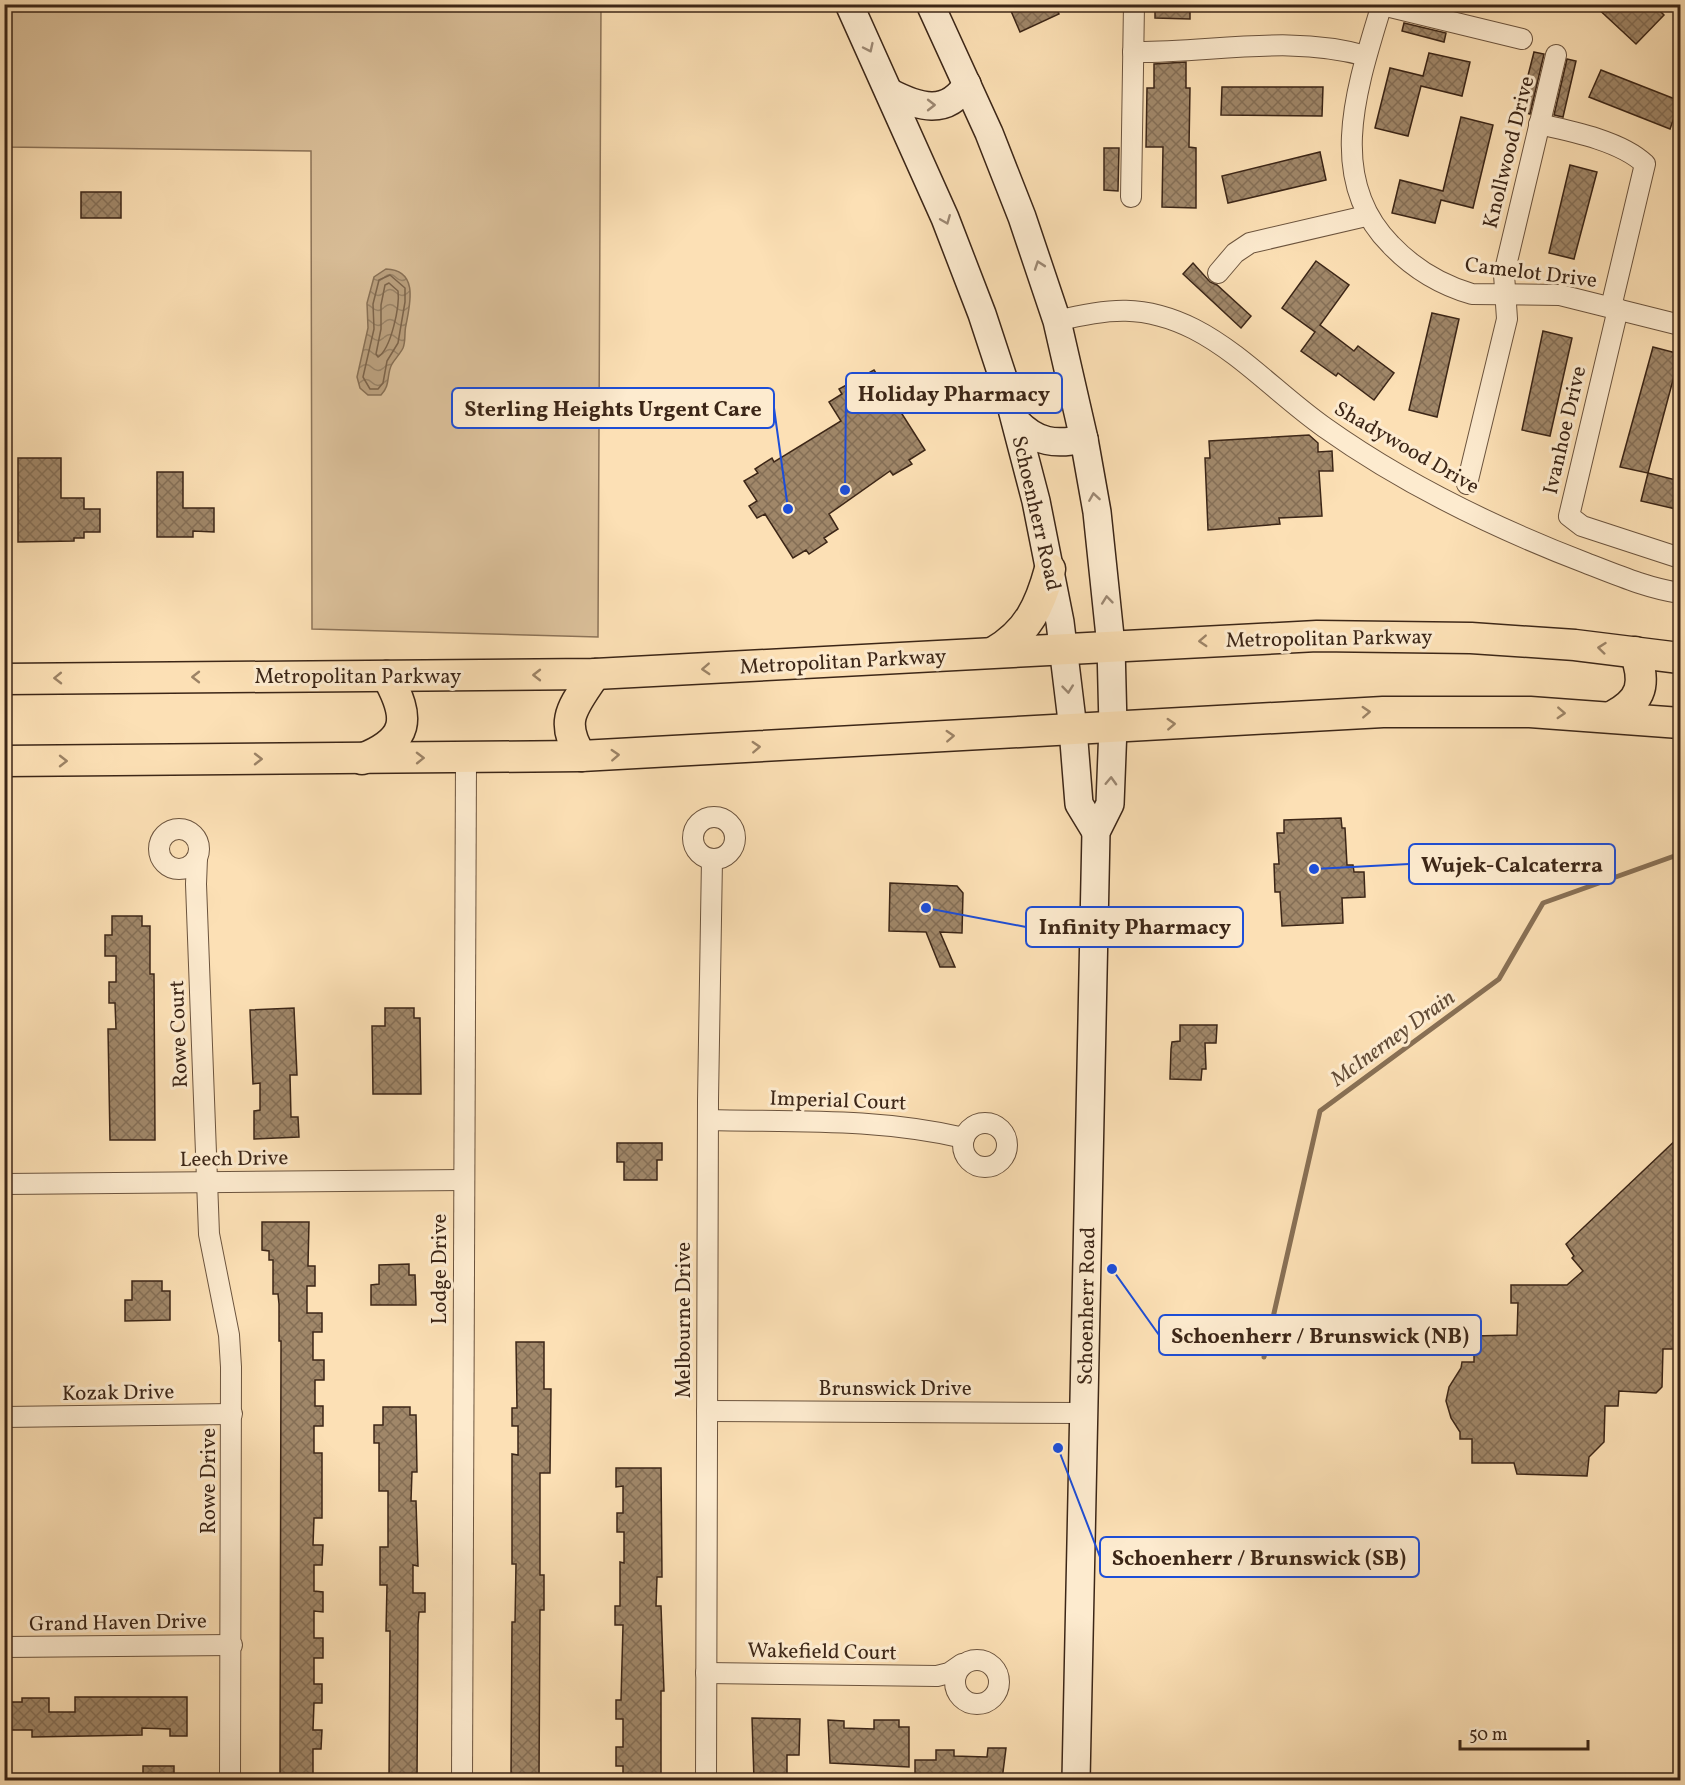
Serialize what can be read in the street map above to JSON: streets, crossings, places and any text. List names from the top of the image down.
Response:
{
  "streets": {
    "main road": ["Schoenherr Road", "Metropolitan Parkway"],
    "street": [
      "Knollwood Drive",
      "Camelot Drive",
      "Ivanhoe Drive",
      "Shadywood Drive",
      "Rowe Court",
      "Imperial Court",
      "Leech Drive",
      "Lodge Drive",
      "Melbourne Drive",
      "Brunswick Drive",
      "Kozak Drive",
      "Rowe Drive",
      "Grand Haven Drive",
      "Wakefield Court"
    ]
  },
  "crossings": [
    ["Knollwood Drive", "Camelot Drive"],
    ["Camelot Drive", "Ivanhoe Drive"],
    ["Shadywood Drive", "Schoenherr Road"],
    ["Schoenherr Road", "Metropolitan Parkway"],
    ["Schoenherr Road", "Brunswick Drive"],
    ["Rowe Court", "Leech Drive"],
    ["Rowe Court", "Rowe Drive"],
    ["Imperial Court", "Melbourne Drive"],
    ["Leech Drive", "Lodge Drive"],
    ["Leech Drive", "Rowe Drive"],
    ["Melbourne Drive", "Brunswick Drive"],
    ["Melbourne Drive", "Wakefield Court"],
    ["Kozak Drive", "Rowe Drive"],
    ["Rowe Drive", "Grand Haven Drive"]
  ],
  "water": ["McInerney Drain"],
  "places": [
    "Holiday Pharmacy",
    "Sterling Heights Urgent Care",
    "Wujek-Calcaterra",
    "Infinity Pharmacy",
    "Schoenherr / Brunswick (NB)",
    "Schoenherr / Brunswick (SB)"
  ],
  "scale_bar": "50 m"
}
